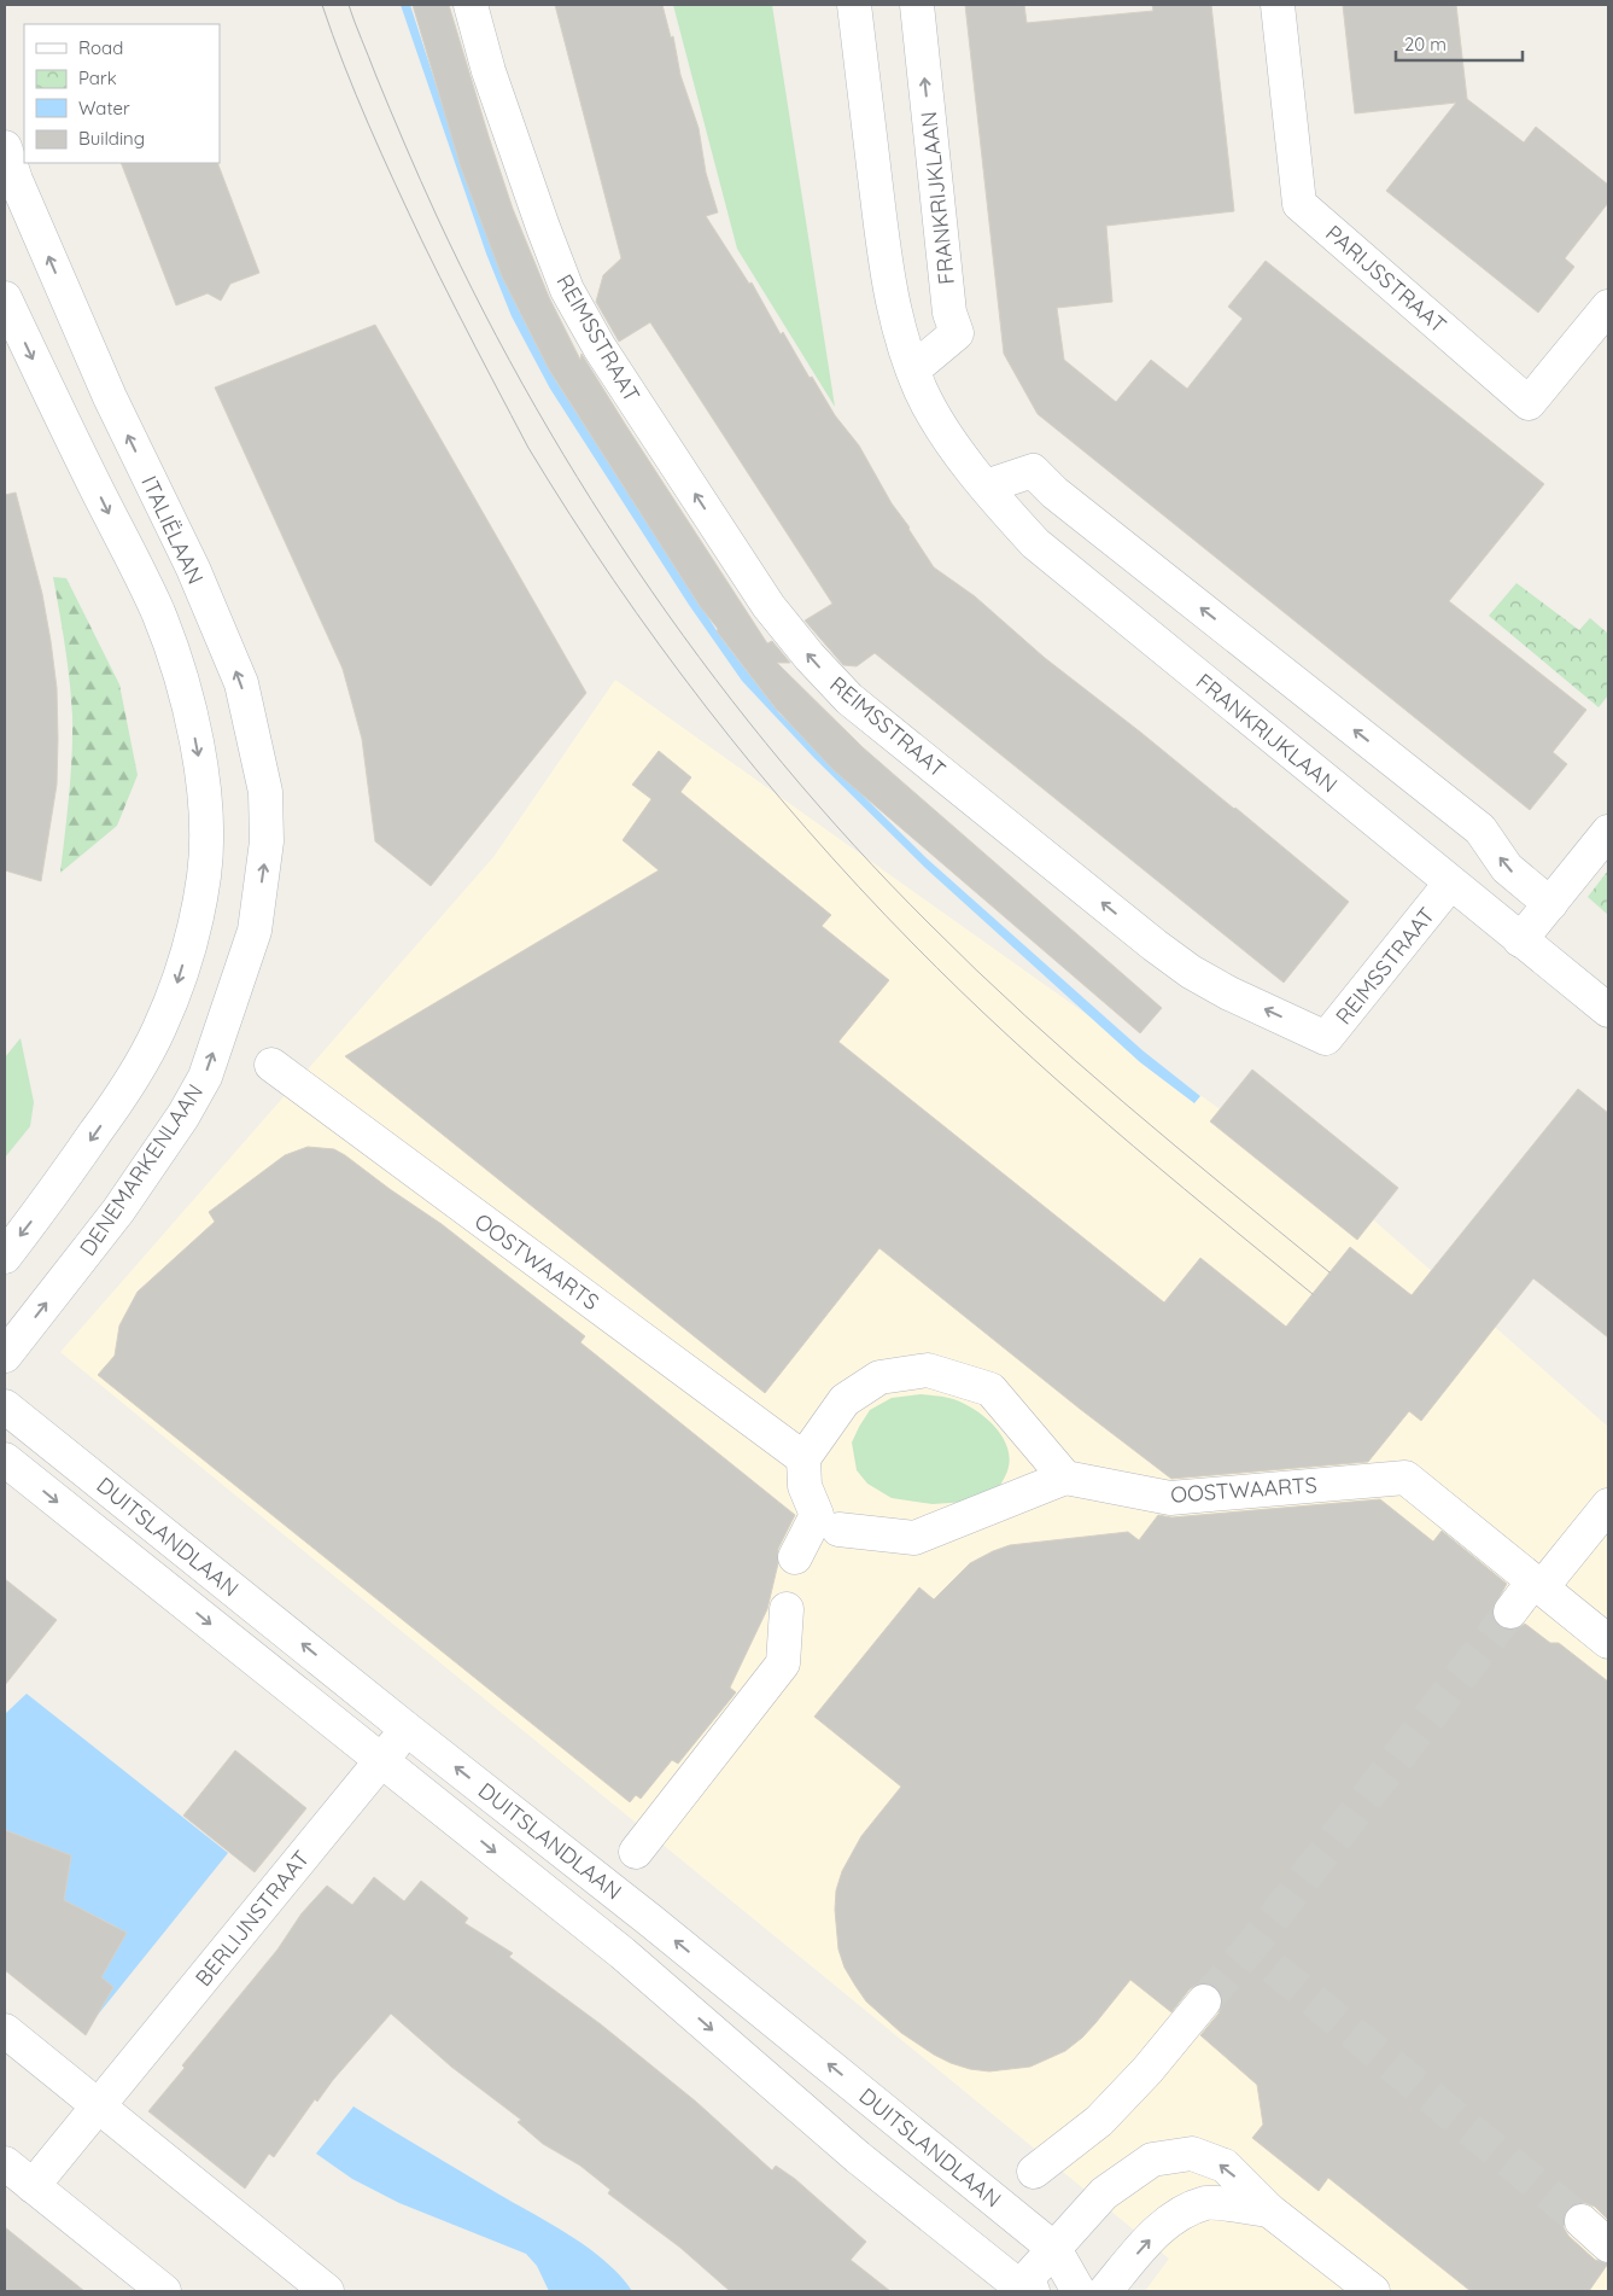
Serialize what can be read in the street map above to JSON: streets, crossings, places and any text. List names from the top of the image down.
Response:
{
  "streets": {
    "street": [
      "FRANKRIJKLAAN",
      "PARIJSSTRAAT",
      "REIMSSTRAAT",
      "ITALIËLAAN",
      "DENEMARKENLAAN",
      "OOSTWAARTS",
      "DUITSLANDLAAN",
      "BERLIJNSTRAAT"
    ]
  },
  "crossings": [
    ["FRANKRIJKLAAN", "REIMSSTRAAT"],
    ["ITALIËLAAN", "DENEMARKENLAAN"],
    ["DUITSLANDLAAN", "BERLIJNSTRAAT"]
  ],
  "one_way": ["ITALIËLAAN", "DENEMARKENLAAN"],
  "legend": [
    "Road",
    "Park",
    "Water",
    "Building"
  ],
  "scale_bar": "20 m"
}
